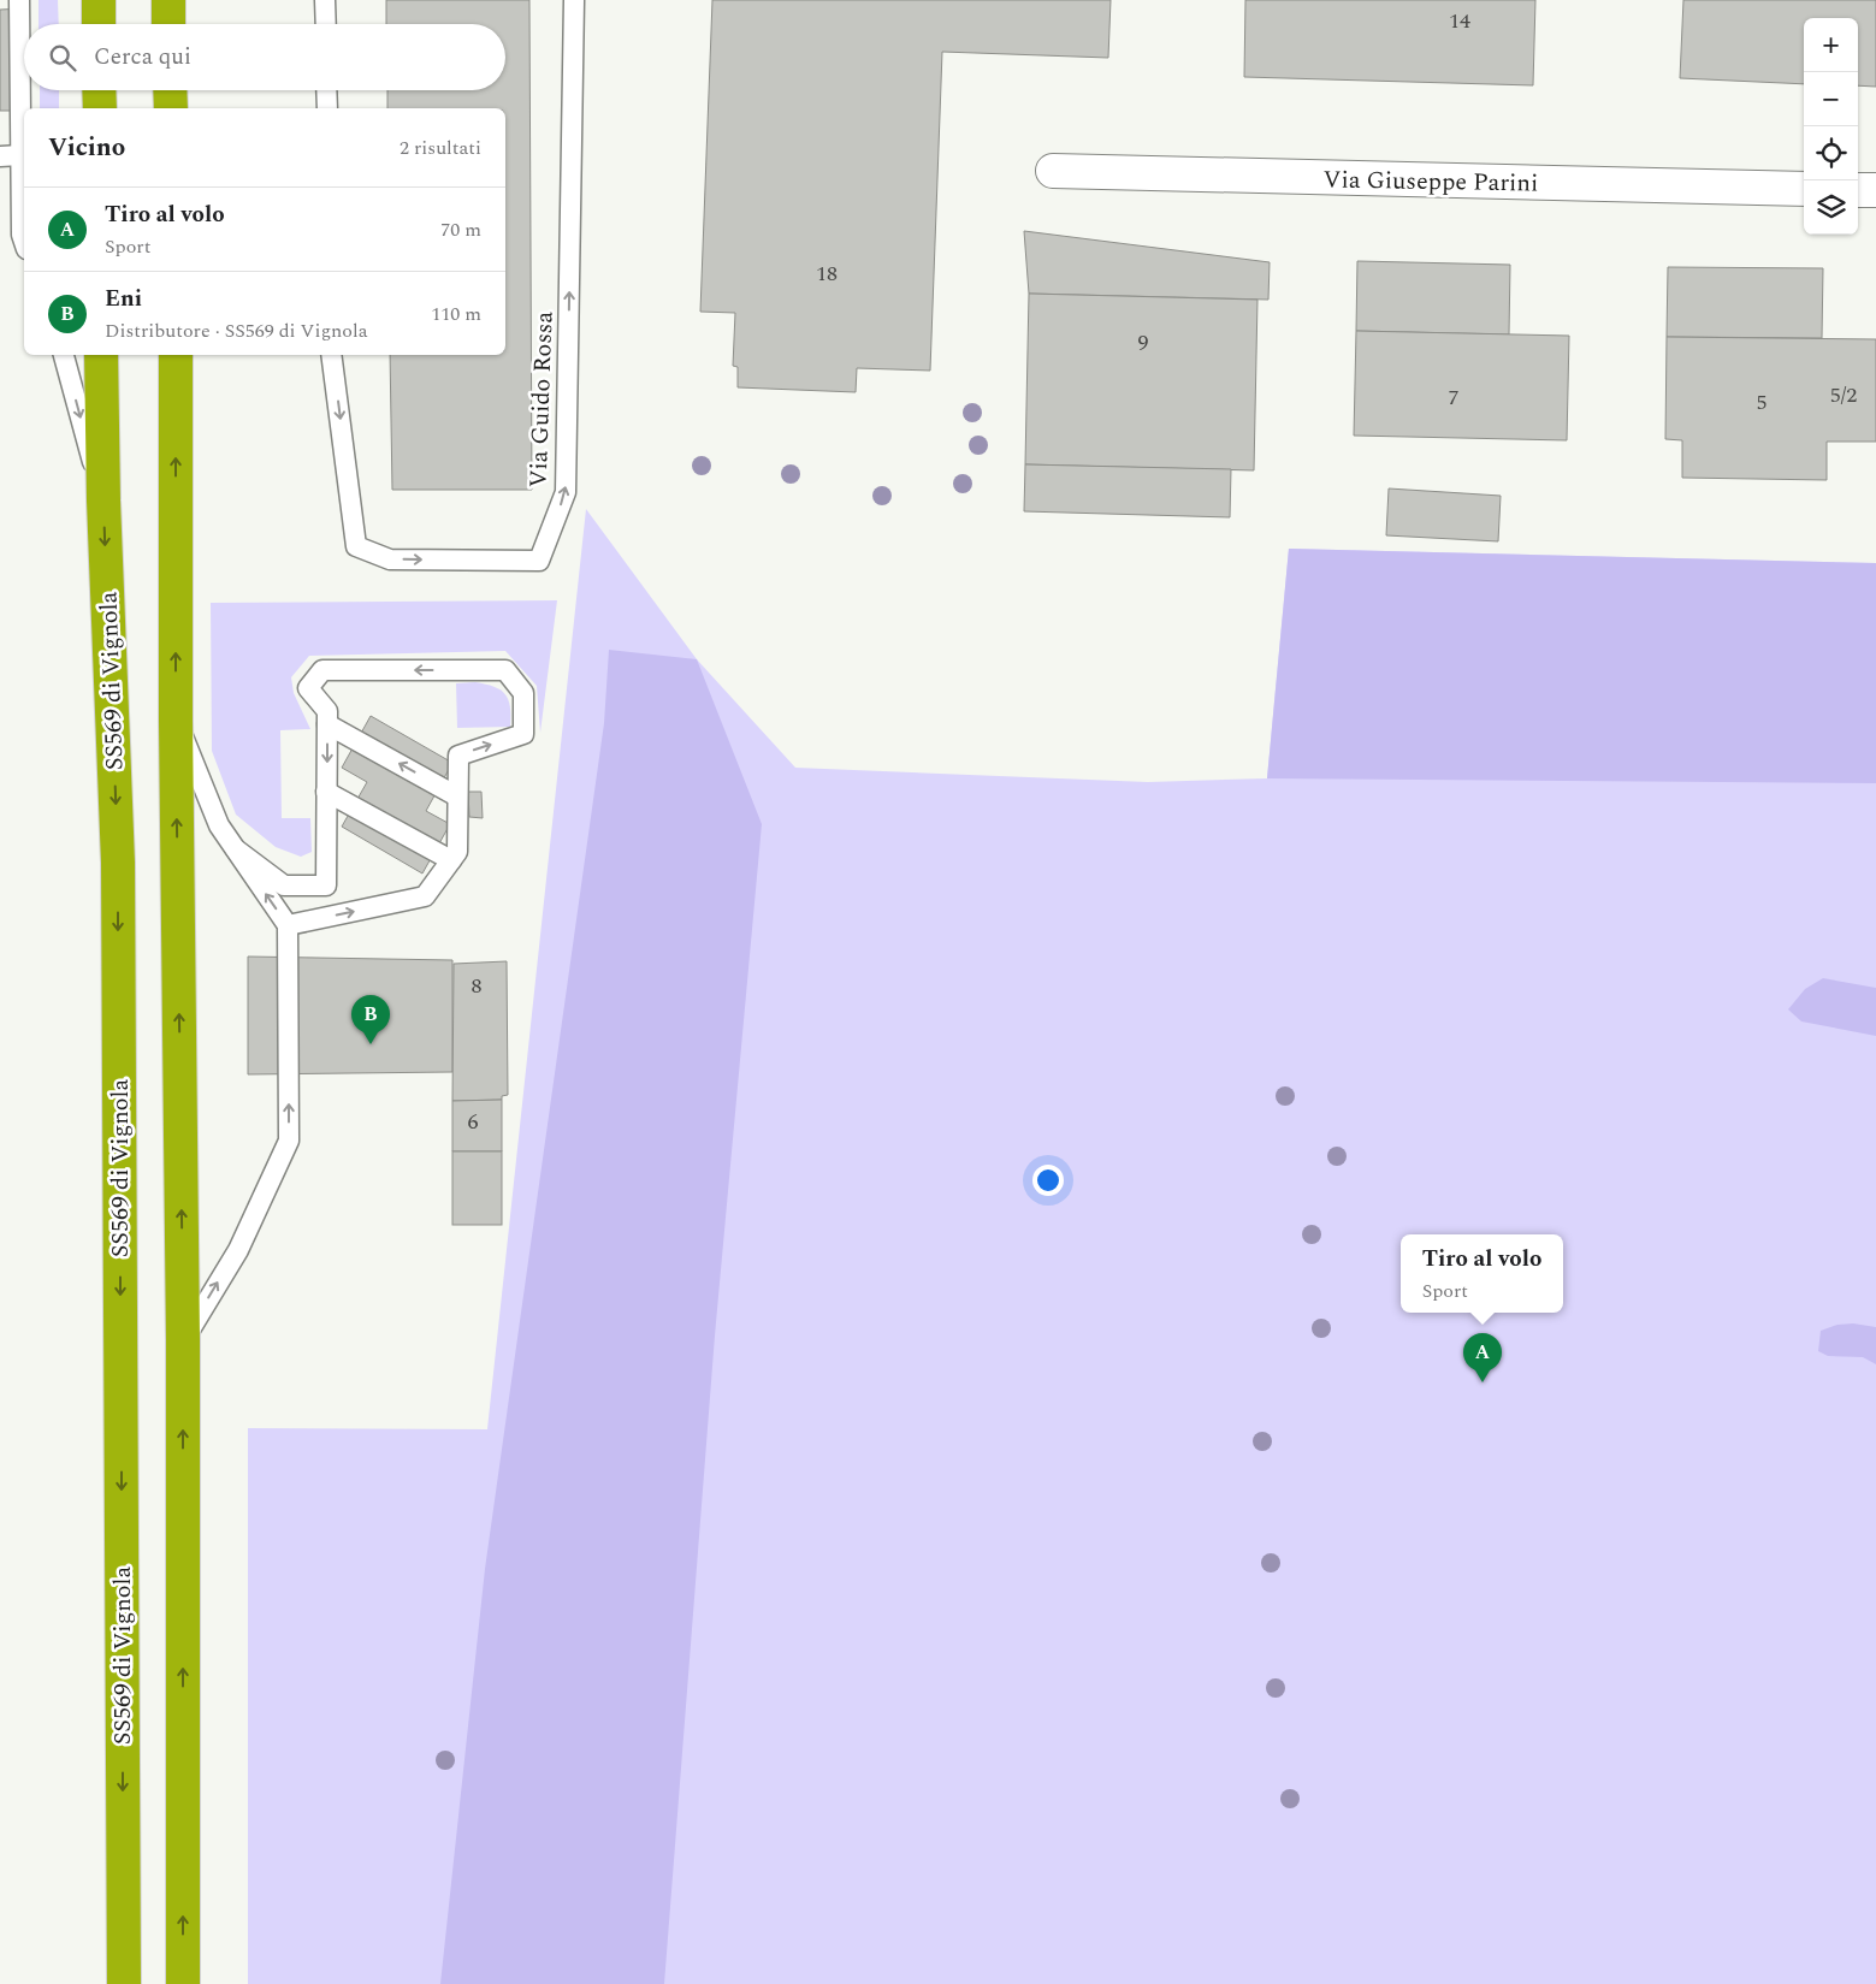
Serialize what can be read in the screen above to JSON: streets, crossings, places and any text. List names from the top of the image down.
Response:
{
  "streets": {
    "highway": ["SS569 di Vignola"],
    "street": ["Via Giuseppe Parini"],
    "lane": ["Via Guido Rossa"]
  },
  "house_numbers": [
    "14",
    "18",
    "9",
    "5/2",
    "7",
    "5",
    "8",
    "6"
  ],
  "page": {
    "map_buttons": ["+", "−"],
    "search": "Cerca qui",
    "heading": ["Vicino", "2 risultati"],
    "list": [
      {
        "mark": "A",
        "name": "Tiro al volo",
        "note": "Sport",
        "value": "70 m"
      },
      {
        "mark": "B",
        "name": "Eni",
        "note": "Distributore · SS569 di Vignola",
        "value": "110 m"
      }
    ],
    "pins": ["B", "A"],
    "popup": ["Tiro al volo", "Sport"]
  }
}
